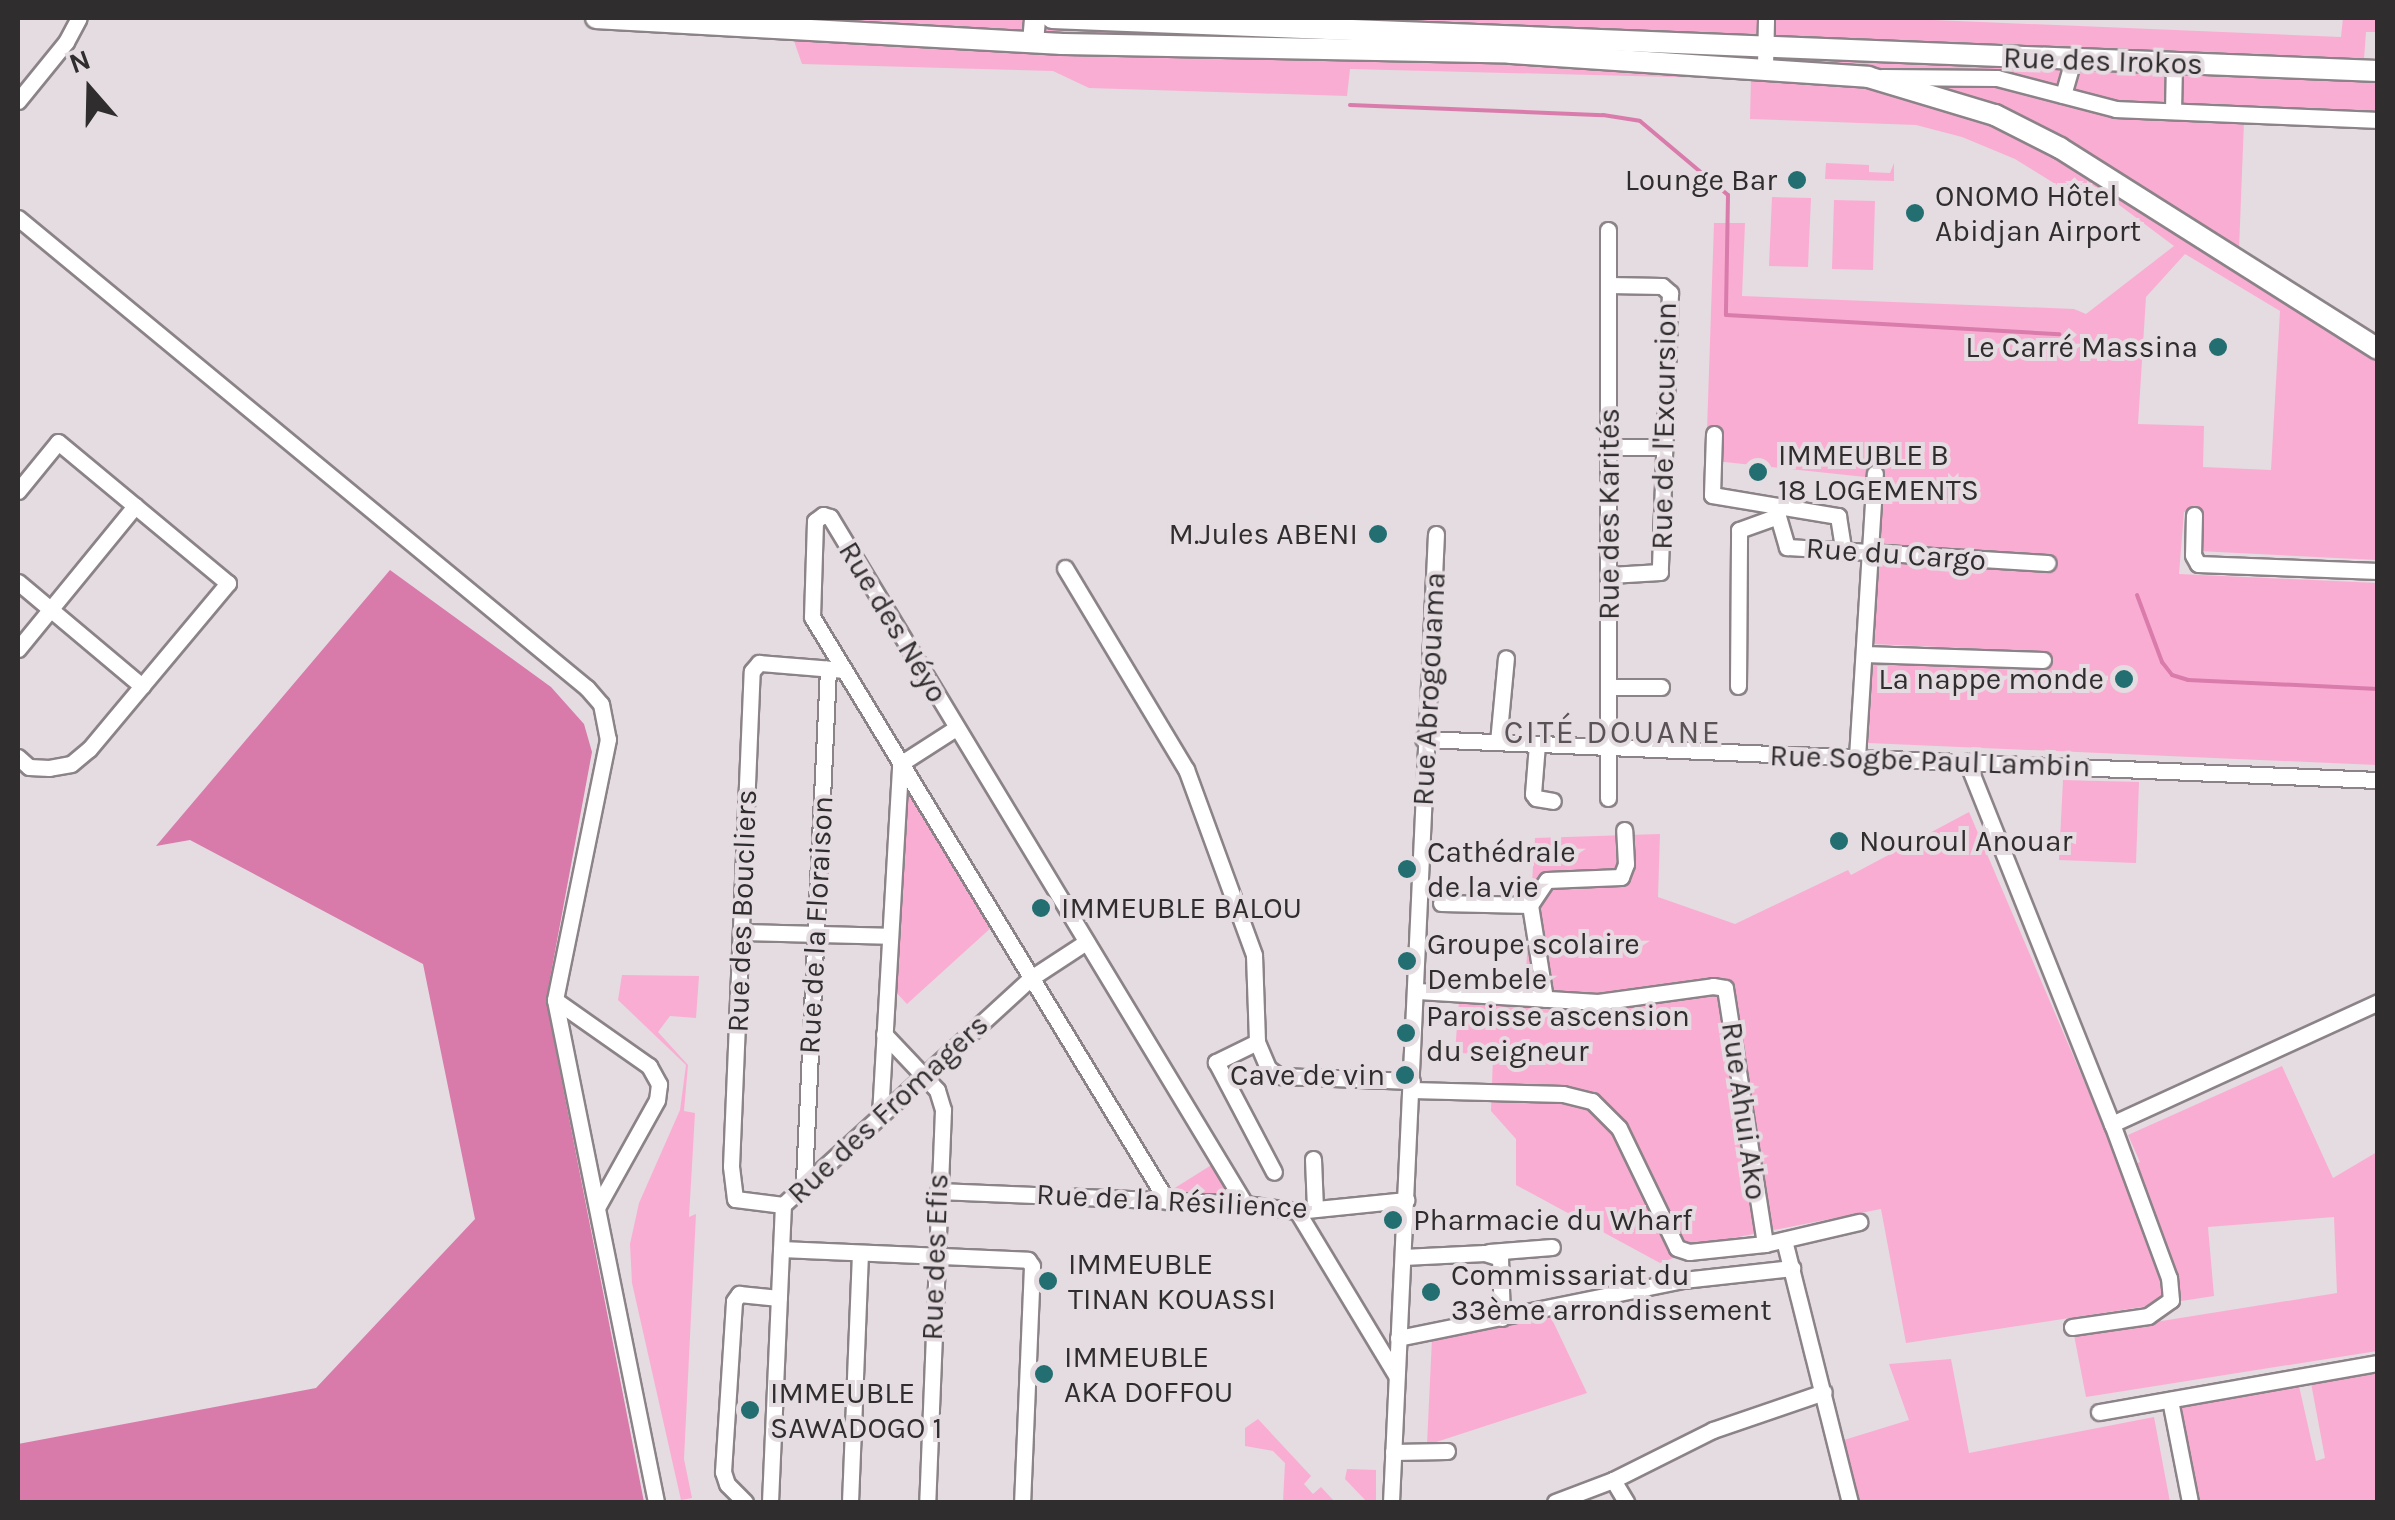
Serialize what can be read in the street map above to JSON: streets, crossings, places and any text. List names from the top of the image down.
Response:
{
  "streets": {
    "main road": ["Rue des Irokos"],
    "street": [
      "Rue de l'Excursion",
      "Rue des Karités",
      "Rue du Cargo",
      "Rue des Néyo",
      "Rue Abrogouama",
      "Rue Sogbe Paul Lambin",
      "Rue des Boucliers",
      "Rue de la Floraison",
      "Rue des Fromagers",
      "Rue Ahui Ako",
      "Rue de la Résilience",
      "Rue des Efis"
    ]
  },
  "crossings": [
    ["Rue de l'Excursion", "Rue des Karités"],
    ["Rue des Karités", "Rue Sogbe Paul Lambin"],
    ["Rue des Néyo", "Rue des Boucliers"],
    ["Rue des Néyo", "Rue de la Floraison"],
    ["Rue des Néyo", "Rue des Fromagers"],
    ["Rue des Néyo", "Rue de la Résilience"],
    ["Rue Abrogouama", "Rue Sogbe Paul Lambin"],
    ["Rue Abrogouama", "Rue Ahui Ako"],
    ["Rue Abrogouama", "Rue de la Résilience"],
    ["Rue des Boucliers", "Rue de la Floraison"],
    ["Rue des Boucliers", "Rue des Fromagers"],
    ["Rue de la Floraison", "Rue des Fromagers"],
    ["Rue des Fromagers", "Rue des Efis"],
    ["Rue de la Résilience", "Rue des Efis"]
  ],
  "districts": ["CITÉ DOUANE"],
  "places": [
    "Lounge Bar",
    "ONOMO Hôtel Abidjan Airport",
    "Le Carré Massina",
    "IMMEUBLE B 18 LOGEMENTS",
    "M.Jules ABENI",
    "La nappe monde",
    "Nouroul Anouar",
    "Cathédrale de la vie",
    "IMMEUBLE BALOU",
    "Groupe scolaire Dembele",
    "Paroisse ascension du seigneur",
    "Cave de vin",
    "Pharmacie du Wharf",
    "IMMEUBLE TINAN KOUASSI",
    "Commissariat du 33ème arrondissement",
    "IMMEUBLE AKA DOFFOU",
    "IMMEUBLE SAWADOGO 1"
  ],
  "north": "top"
}
